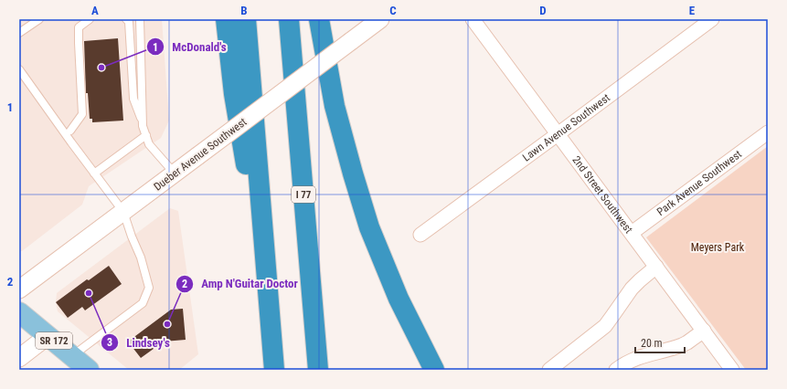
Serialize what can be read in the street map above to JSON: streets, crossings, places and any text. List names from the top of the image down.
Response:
{
  "streets": {
    "highway": ["I 77"],
    "main road": ["SR 172"],
    "street": [
      "Lawn Avenue Southwest",
      "Dueber Avenue Southwest",
      "Park Avenue Southwest",
      "2nd Street Southwest"
    ]
  },
  "crossings": [
    ["Lawn Avenue Southwest", "2nd Street Southwest"],
    ["Park Avenue Southwest", "2nd Street Southwest"]
  ],
  "parks": ["Meyers Park"],
  "places": ["McDonald's", "Lindsey's", "Amp N'Guitar Doctor"],
  "scale_bar": "20 m",
  "grid": {
    "columns": [
      "A",
      "B",
      "C",
      "D",
      "E"
    ],
    "rows": ["1", "2"]
  }
}
